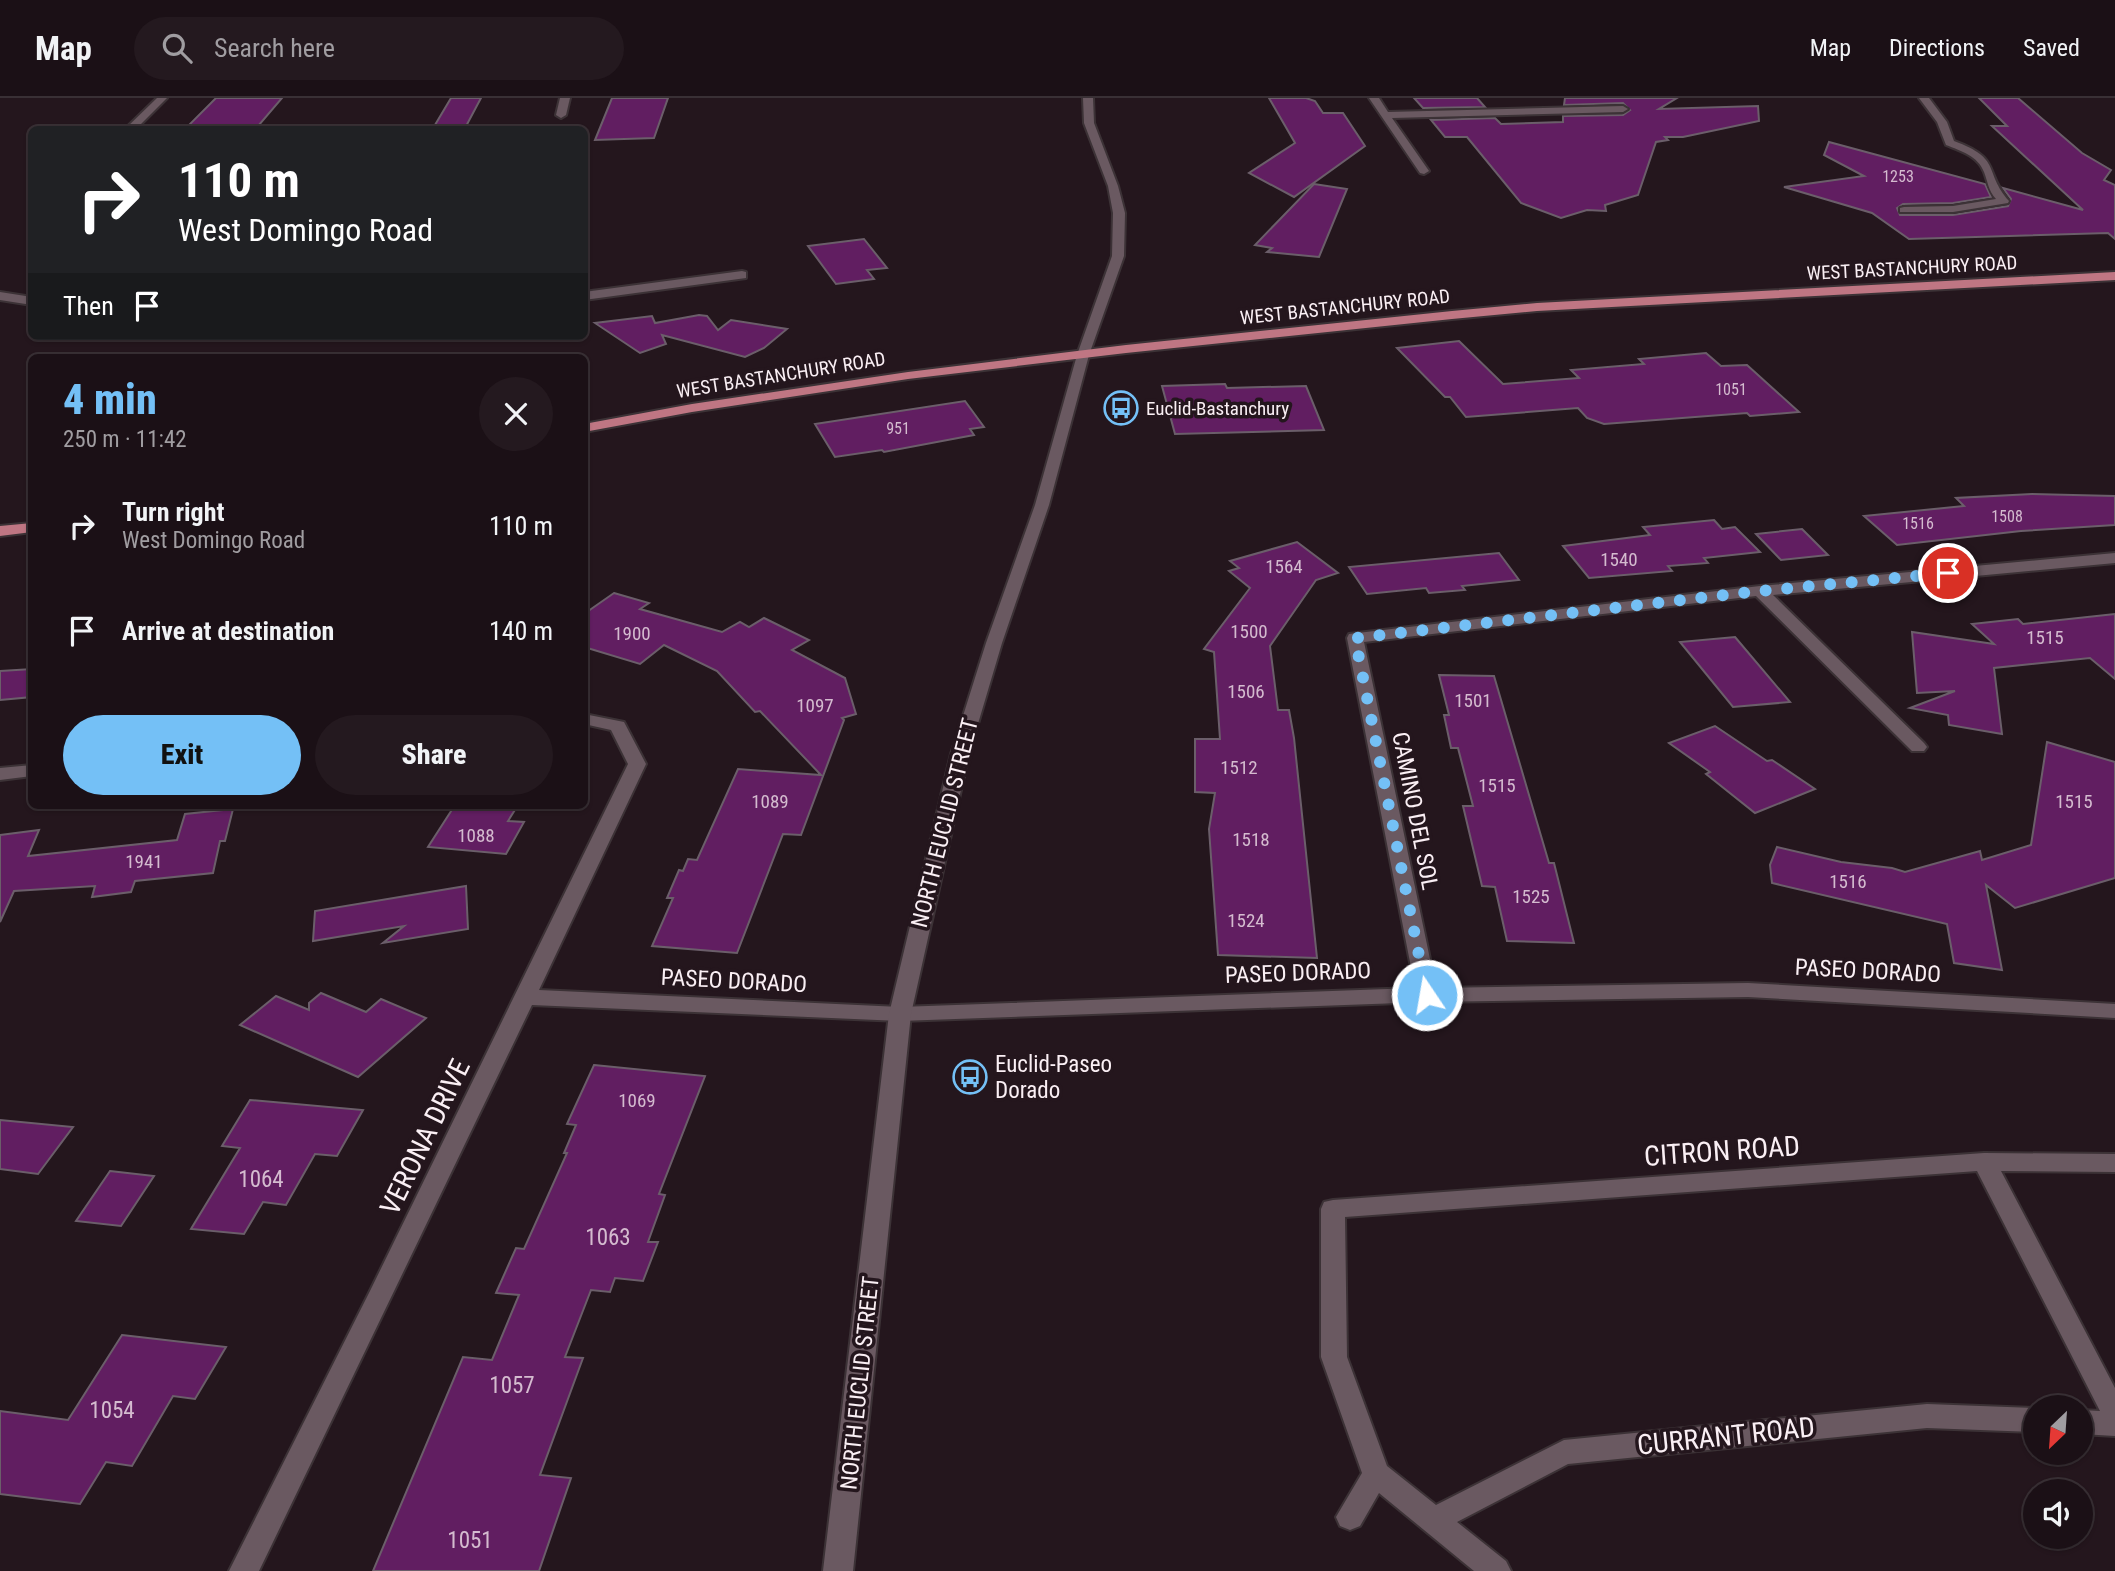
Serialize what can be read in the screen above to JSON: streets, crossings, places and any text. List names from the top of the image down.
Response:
{
  "streets": {
    "main road": ["WEST BASTANCHURY ROAD"],
    "street": [
      "CAMINO DEL SOL",
      "NORTH EUCLID STREET",
      "PASEO DORADO",
      "VERONA DRIVE",
      "CITRON ROAD",
      "CURRANT ROAD"
    ]
  },
  "crossings": [
    ["WEST BASTANCHURY ROAD", "NORTH EUCLID STREET"],
    ["CAMINO DEL SOL", "PASEO DORADO"],
    ["NORTH EUCLID STREET", "PASEO DORADO"],
    ["PASEO DORADO", "VERONA DRIVE"]
  ],
  "places": {
    "bus stop": ["Euclid-Bastanchury", "Euclid-Paseo Dorado"]
  },
  "house_numbers": [
    "1253",
    "1051",
    "951",
    "1508",
    "1516",
    "1540",
    "1564",
    "1500",
    "1900",
    "1515",
    "1506",
    "1501",
    "1097",
    "1512",
    "1515",
    "1089",
    "1515",
    "1088",
    "1518",
    "1941",
    "1516",
    "1525",
    "1524",
    "1069",
    "1064",
    "1063",
    "1057",
    "1054",
    "1051"
  ],
  "north": "bottom left",
  "page": {
    "header": "Map",
    "search": "Search here",
    "nav": ["Map", "Directions", "Saved"],
    "turn": ["110 m", "West Domingo Road"],
    "then": "Then",
    "heading": ["4 min", "250 m · 11:42"],
    "list": [
      {
        "name": "Turn right",
        "note": "West Domingo Road",
        "value": "110 m"
      },
      {
        "name": "Arrive at destination",
        "value": "140 m"
      }
    ],
    "buttons": ["Exit", "Share"]
  }
}
